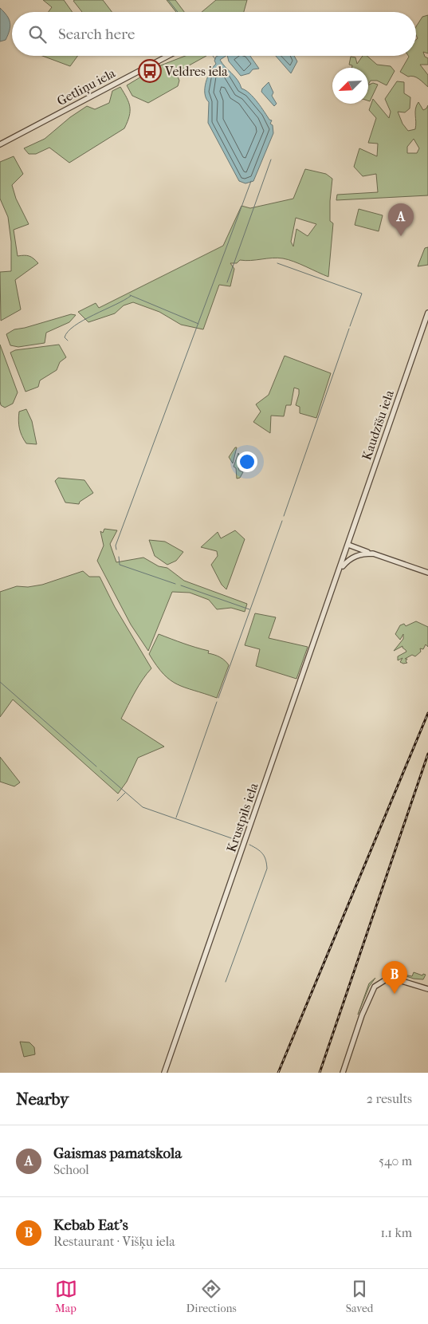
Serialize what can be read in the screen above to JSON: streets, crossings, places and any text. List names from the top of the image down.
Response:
{
  "streets": {
    "street": ["Getliņu iela", "Kaudzīšu iela", "Krustpils iela"]
  },
  "crossings": [
    ["Kaudzīšu iela", "Krustpils iela"]
  ],
  "places": {
    "bus stop": ["Veldres iela"]
  },
  "north": "bottom left",
  "page": {
    "search": "Search here",
    "pins": ["A", "B"],
    "heading": ["Nearby", "2 results"],
    "list": [
      {
        "mark": "A",
        "name": "Gaismas pamatskola",
        "note": "School",
        "value": "540 m"
      },
      {
        "mark": "B",
        "name": "Kebab Eat's",
        "note": "Restaurant · Višķu iela",
        "value": "1.1 km"
      }
    ],
    "nav": ["Map", "Directions", "Saved"]
  }
}
